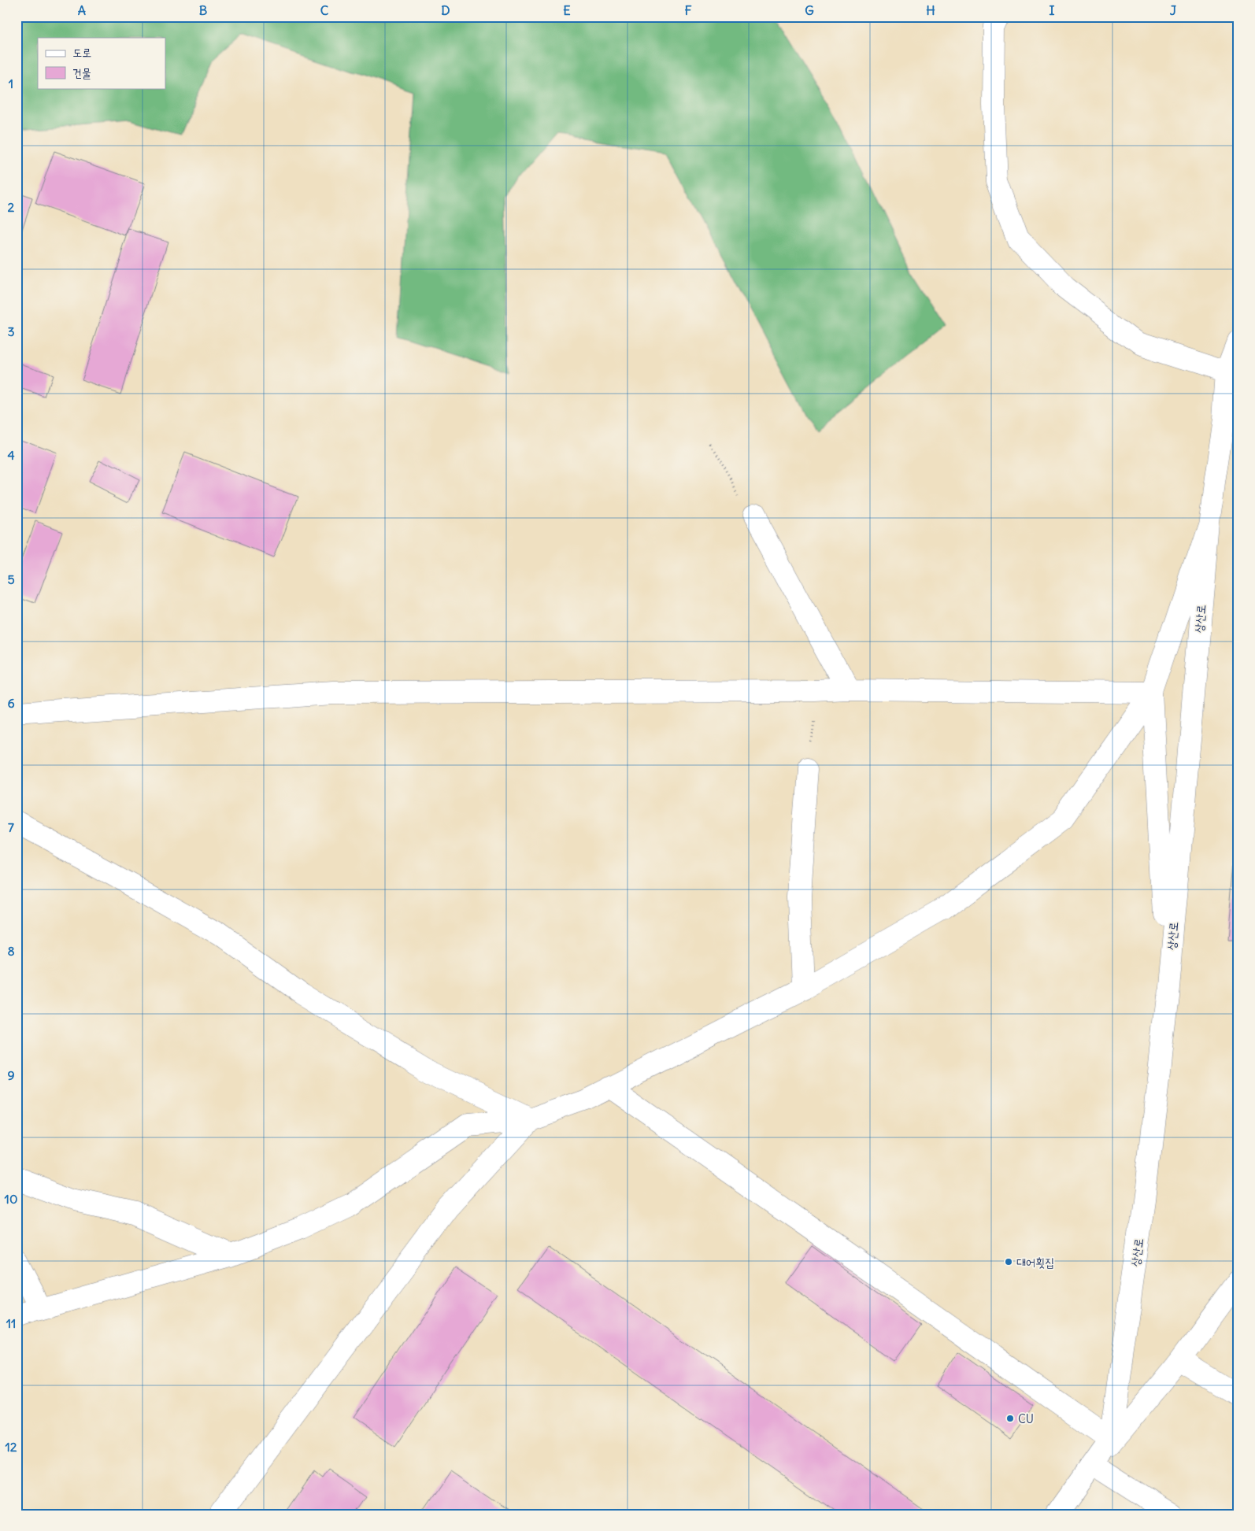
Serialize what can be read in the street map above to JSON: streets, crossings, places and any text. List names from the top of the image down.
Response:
{
  "streets": {
    "street": ["상산로"]
  },
  "places": ["대어횟집", "CU"],
  "legend": ["도로", "건물"],
  "grid": {
    "columns": [
      "A",
      "B",
      "C",
      "D",
      "E",
      "F",
      "G",
      "H",
      "I",
      "J"
    ],
    "rows": [
      "1",
      "2",
      "3",
      "4",
      "5",
      "6",
      "7",
      "8",
      "9",
      "10",
      "11",
      "12"
    ]
  }
}
